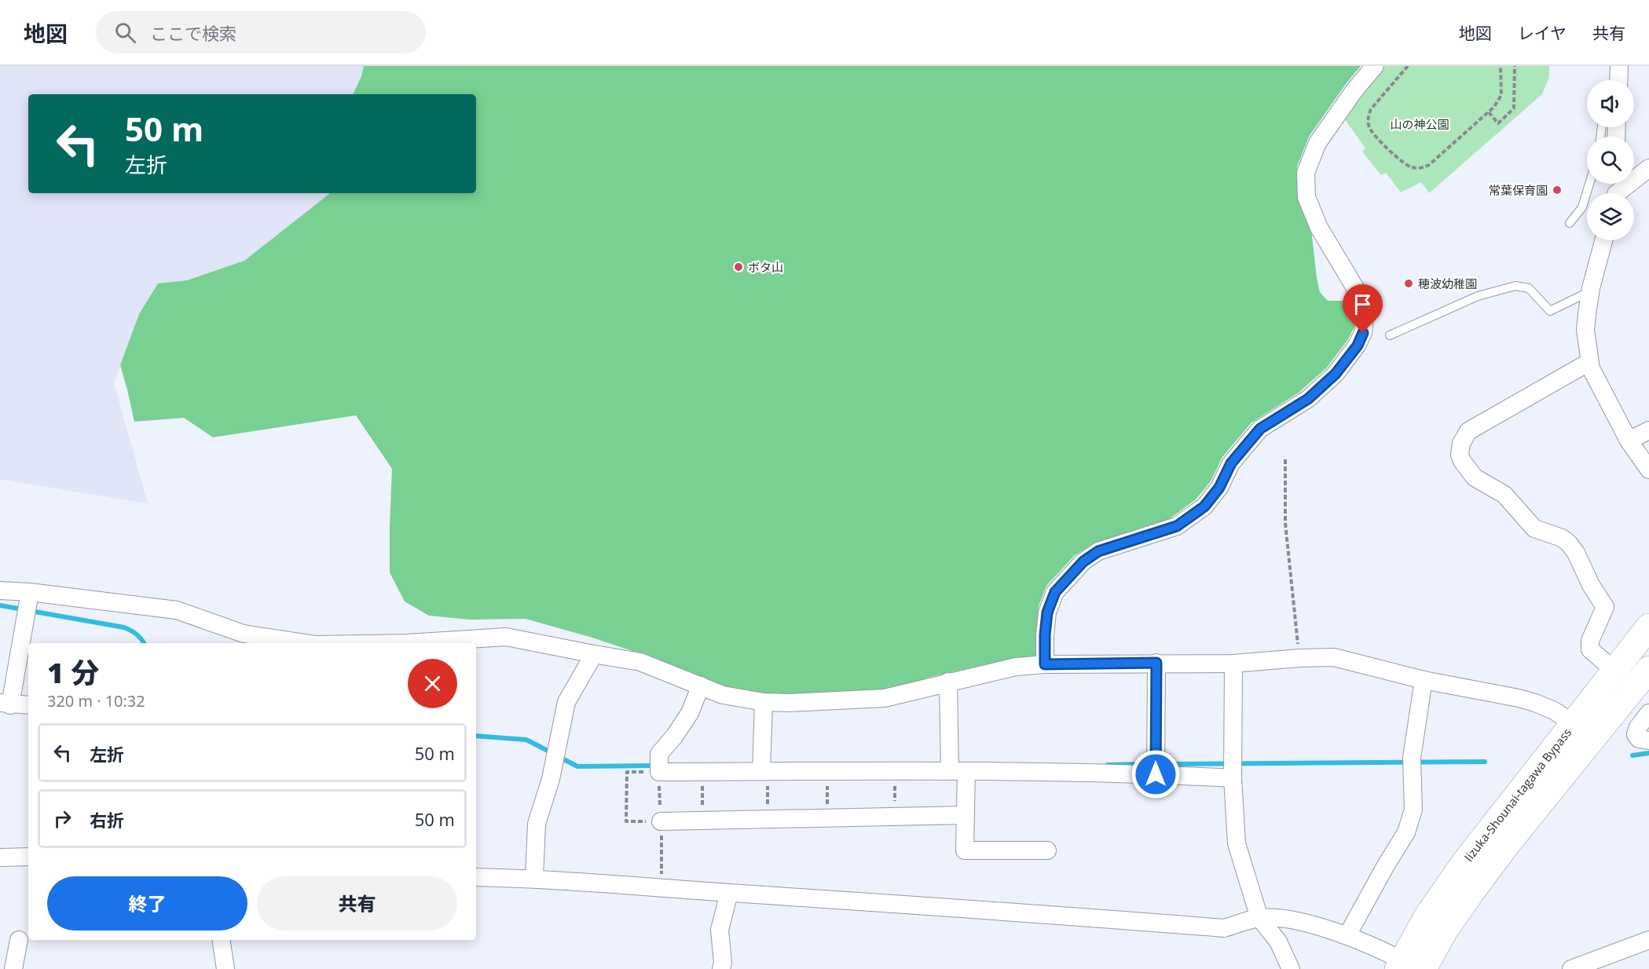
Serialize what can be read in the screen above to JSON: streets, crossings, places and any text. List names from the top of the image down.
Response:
{
  "streets": {
    "highway": ["Iizuka-Shounai-tagawa Bypass"]
  },
  "parks": ["山の神公園"],
  "places": ["常葉保育園", "ボタ山", "穂波幼稚園"],
  "page": {
    "header": "地図",
    "search": "ここで検索",
    "nav": ["地図", "レイヤ", "共有"],
    "turn": ["50 m", "左折"],
    "heading": ["1 分", "320 m · 10:32"],
    "list": [
      {
        "name": "左折",
        "value": "50 m"
      },
      {
        "name": "右折",
        "value": "50 m"
      }
    ],
    "buttons": ["終了", "共有"]
  }
}
